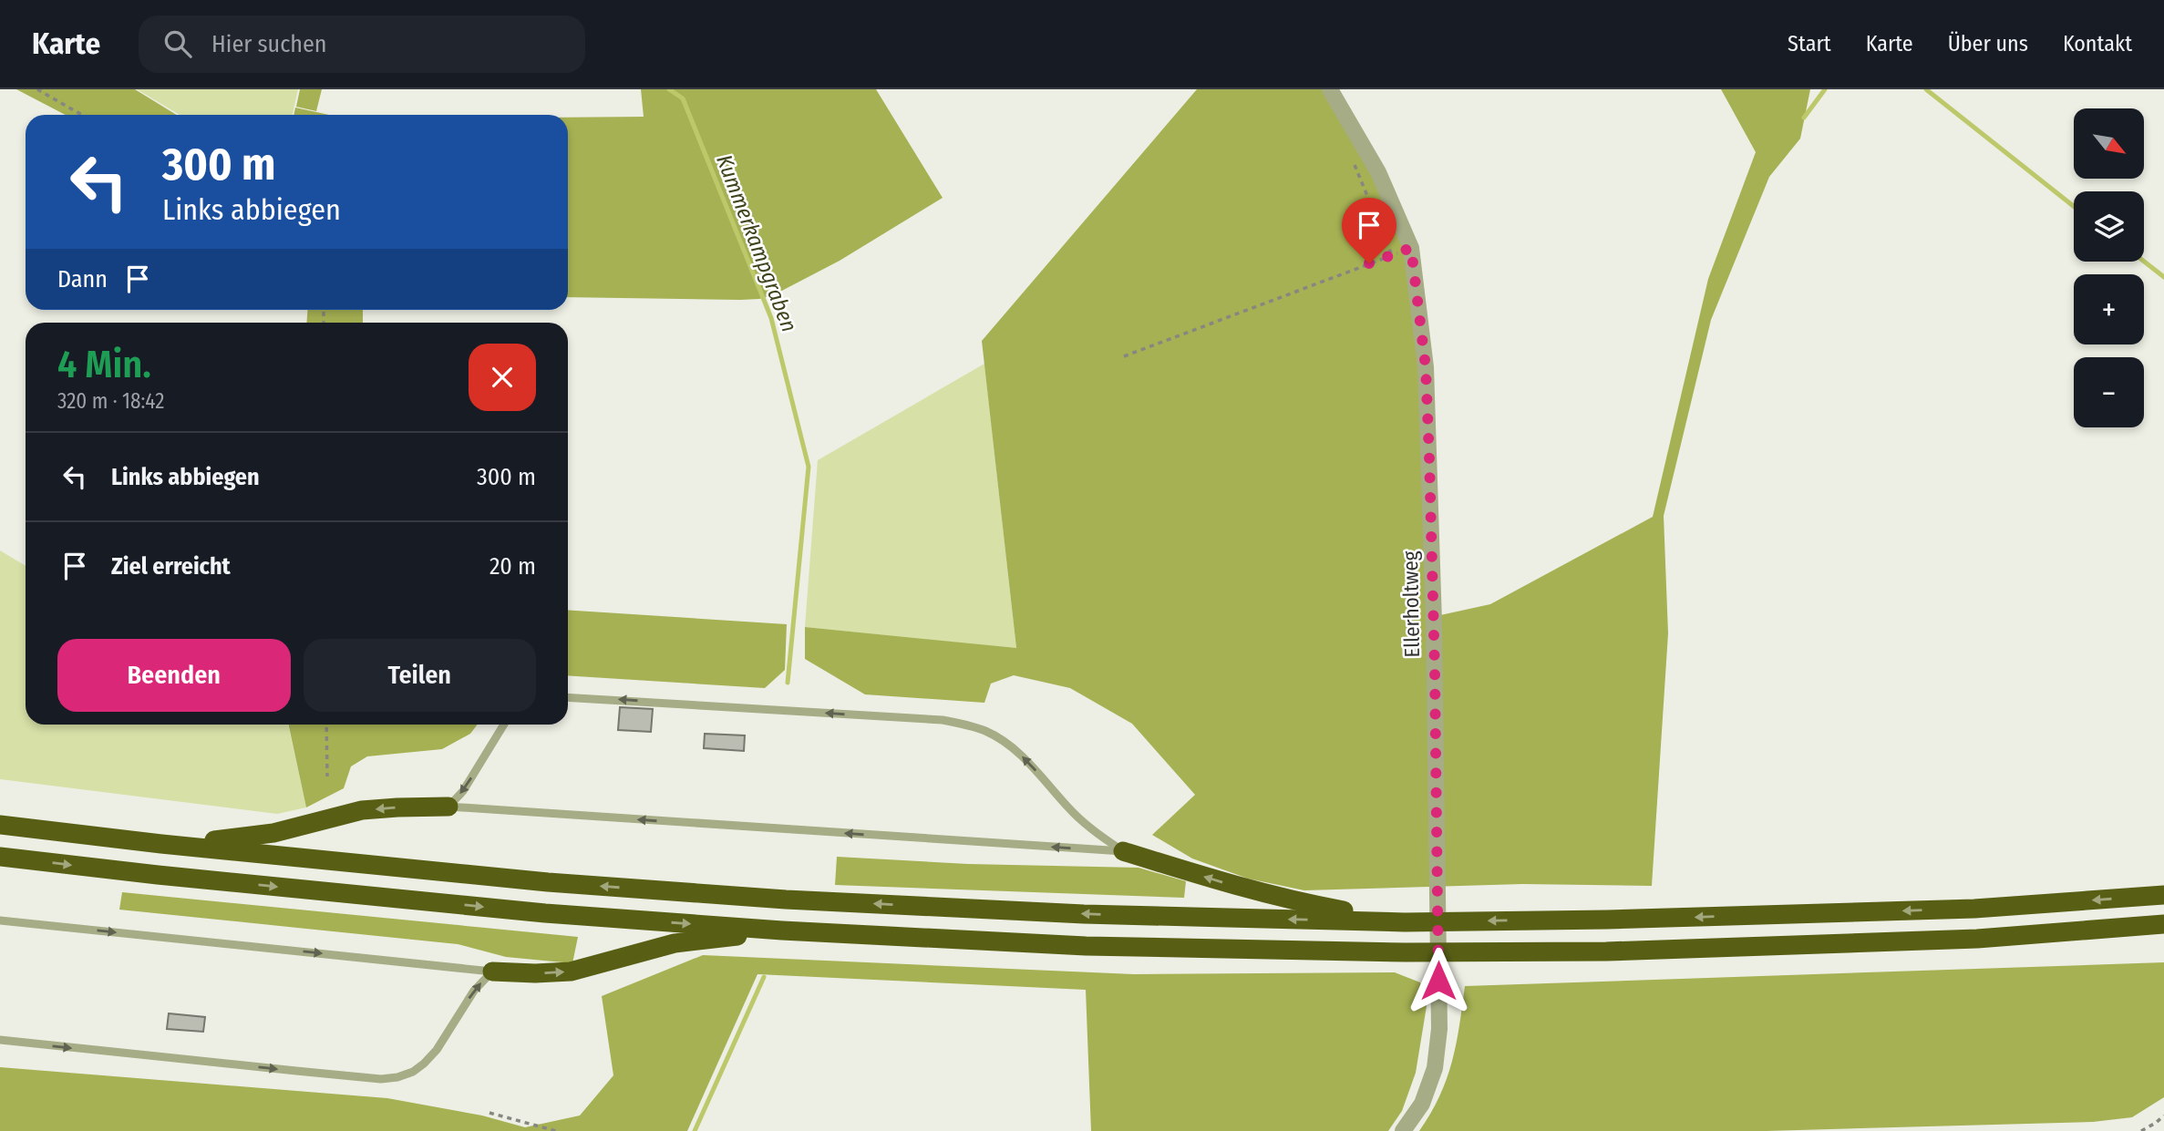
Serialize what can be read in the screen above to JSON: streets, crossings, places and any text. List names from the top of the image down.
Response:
{
  "streets": {
    "street": ["Ellerholtweg"]
  },
  "water": ["Kummerkampgraben"],
  "north": "bottom right",
  "page": {
    "header": "Karte",
    "search": "Hier suchen",
    "nav": [
      "Start",
      "Karte",
      "Über uns",
      "Kontakt"
    ],
    "map_buttons": ["+", "−"],
    "turn": ["300 m", "Links abbiegen"],
    "then": "Dann",
    "heading": ["4 Min.", "320 m · 18:42"],
    "list": [
      {
        "name": "Links abbiegen",
        "value": "300 m"
      },
      {
        "name": "Ziel erreicht",
        "value": "20 m"
      }
    ],
    "buttons": ["Beenden", "Teilen"]
  }
}
